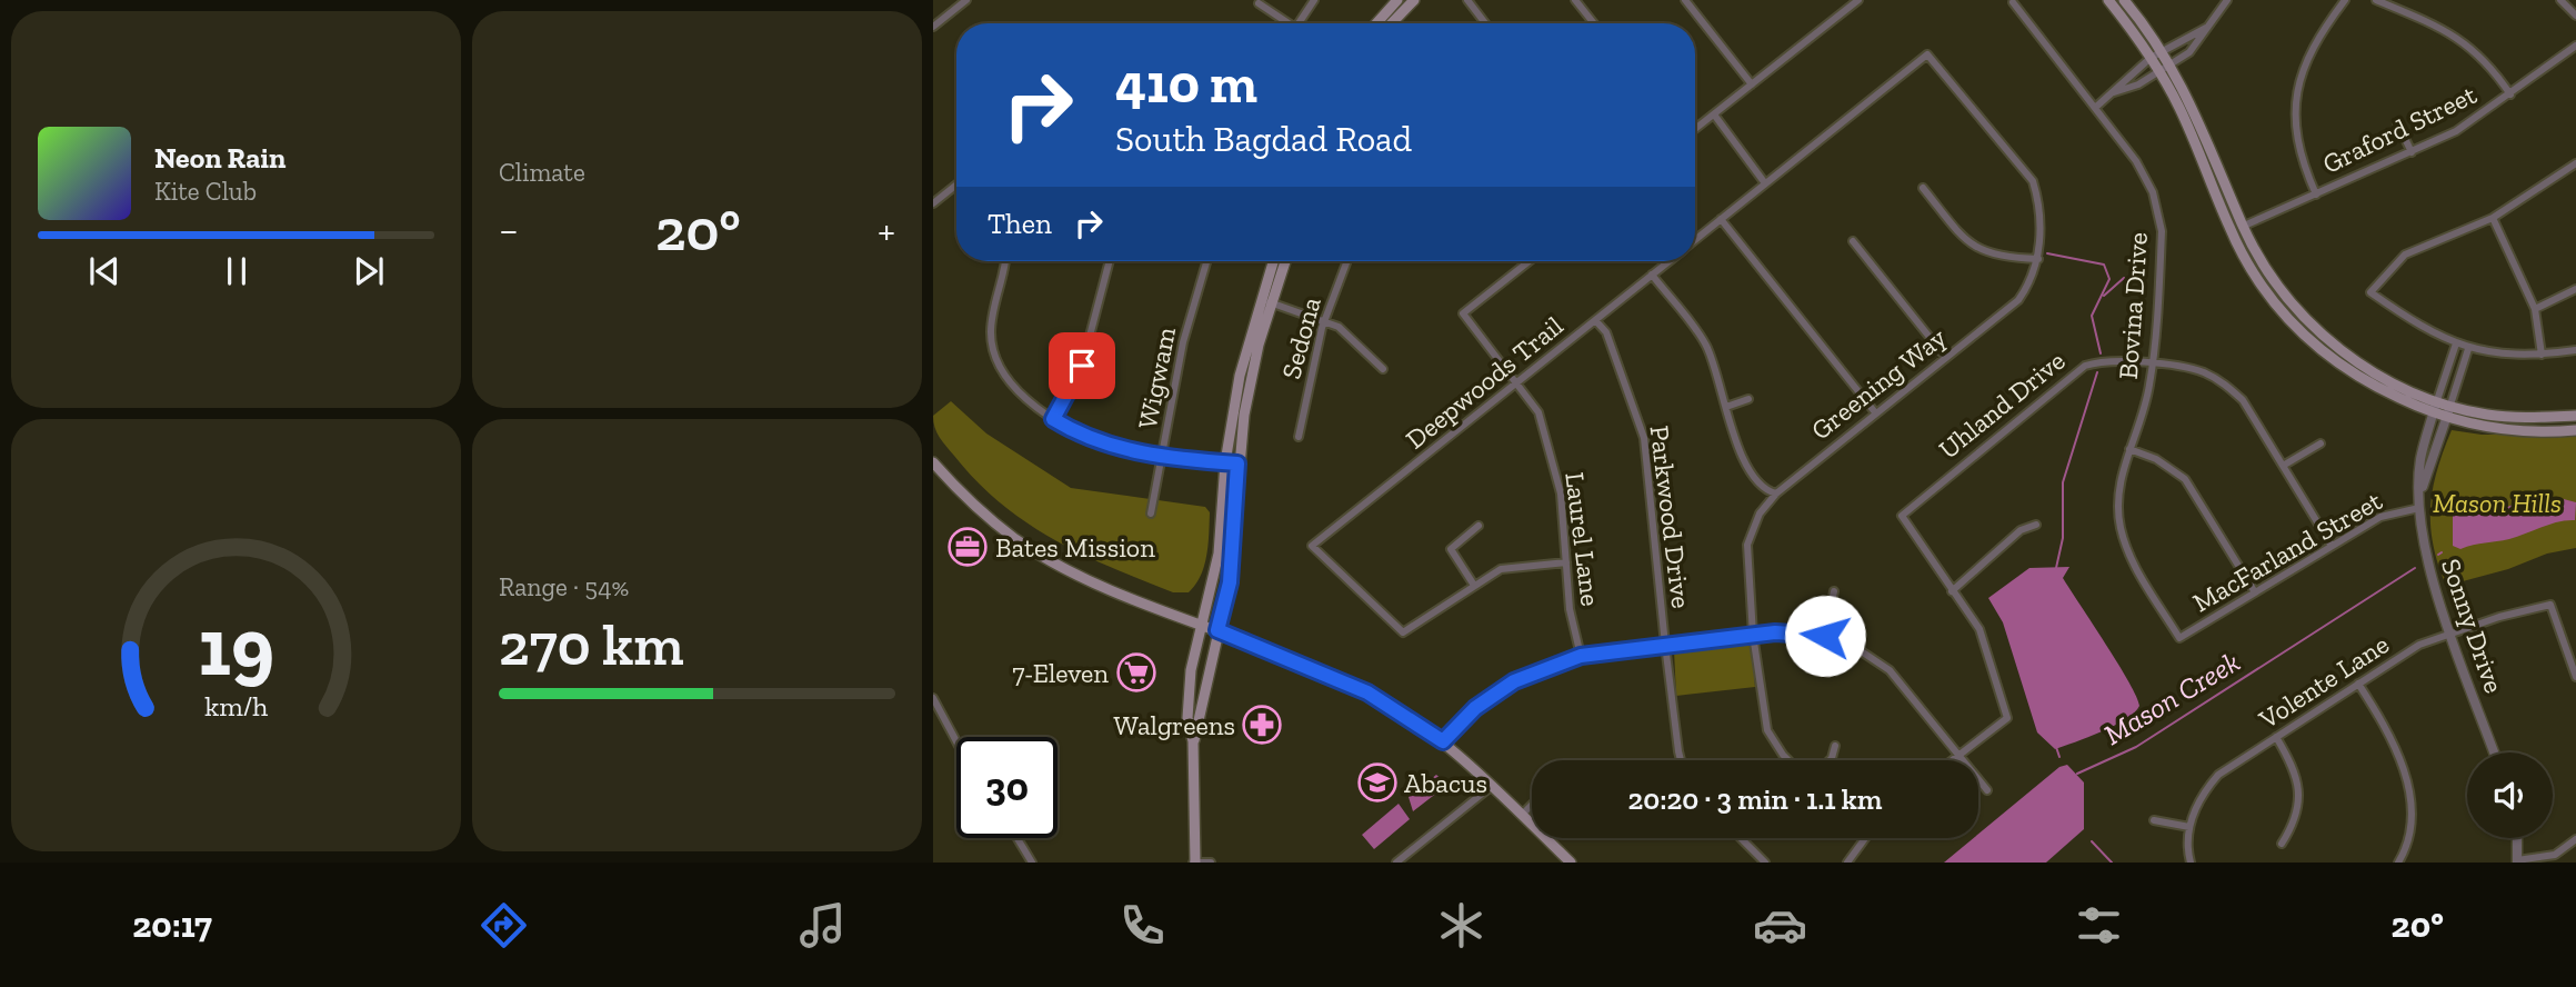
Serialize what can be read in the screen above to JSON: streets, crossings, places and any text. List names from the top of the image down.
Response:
{
  "streets": {
    "street": [
      "Graford Street",
      "Bovina Drive",
      "Sedona",
      "Wigwam",
      "Deepwoods Trail",
      "Greening Way",
      "Uhland Drive",
      "Parkwood Drive",
      "Laurel Lane",
      "MacFarland Street",
      "Sonny Drive",
      "Volente Lane"
    ]
  },
  "crossings": [
    ["Bovina Drive", "Uhland Drive"],
    ["Bovina Drive", "MacFarland Street"],
    ["Deepwoods Trail", "Greening Way"],
    ["Deepwoods Trail", "Parkwood Drive"],
    ["Deepwoods Trail", "Laurel Lane"],
    ["Uhland Drive", "MacFarland Street"],
    ["MacFarland Street", "Sonny Drive"],
    ["Sonny Drive", "Volente Lane"]
  ],
  "water": ["Mason Creek"],
  "parks": ["Mason Hills"],
  "places": {
    "office": ["Bates Mission"],
    "supermarket": ["7-Eleven"],
    "pharmacy": ["Walgreens"],
    "school or university": ["Abacus"]
  },
  "page": {
    "tile": [
      "Climate",
      ["Range · 54%", "270 km"]
    ],
    "turn": ["410 m", "South Bagdad Road"],
    "song": ["Neon Rain", "Kite Club"],
    "then": "Then",
    "heat": ["−", "20°", "+"],
    "limit": "30",
    "trip": "20:20 · 3 min · 1.1 km",
    "tabs": ["20:17", "20°"],
    "gauge": ["19", "km/h"]
  }
}
